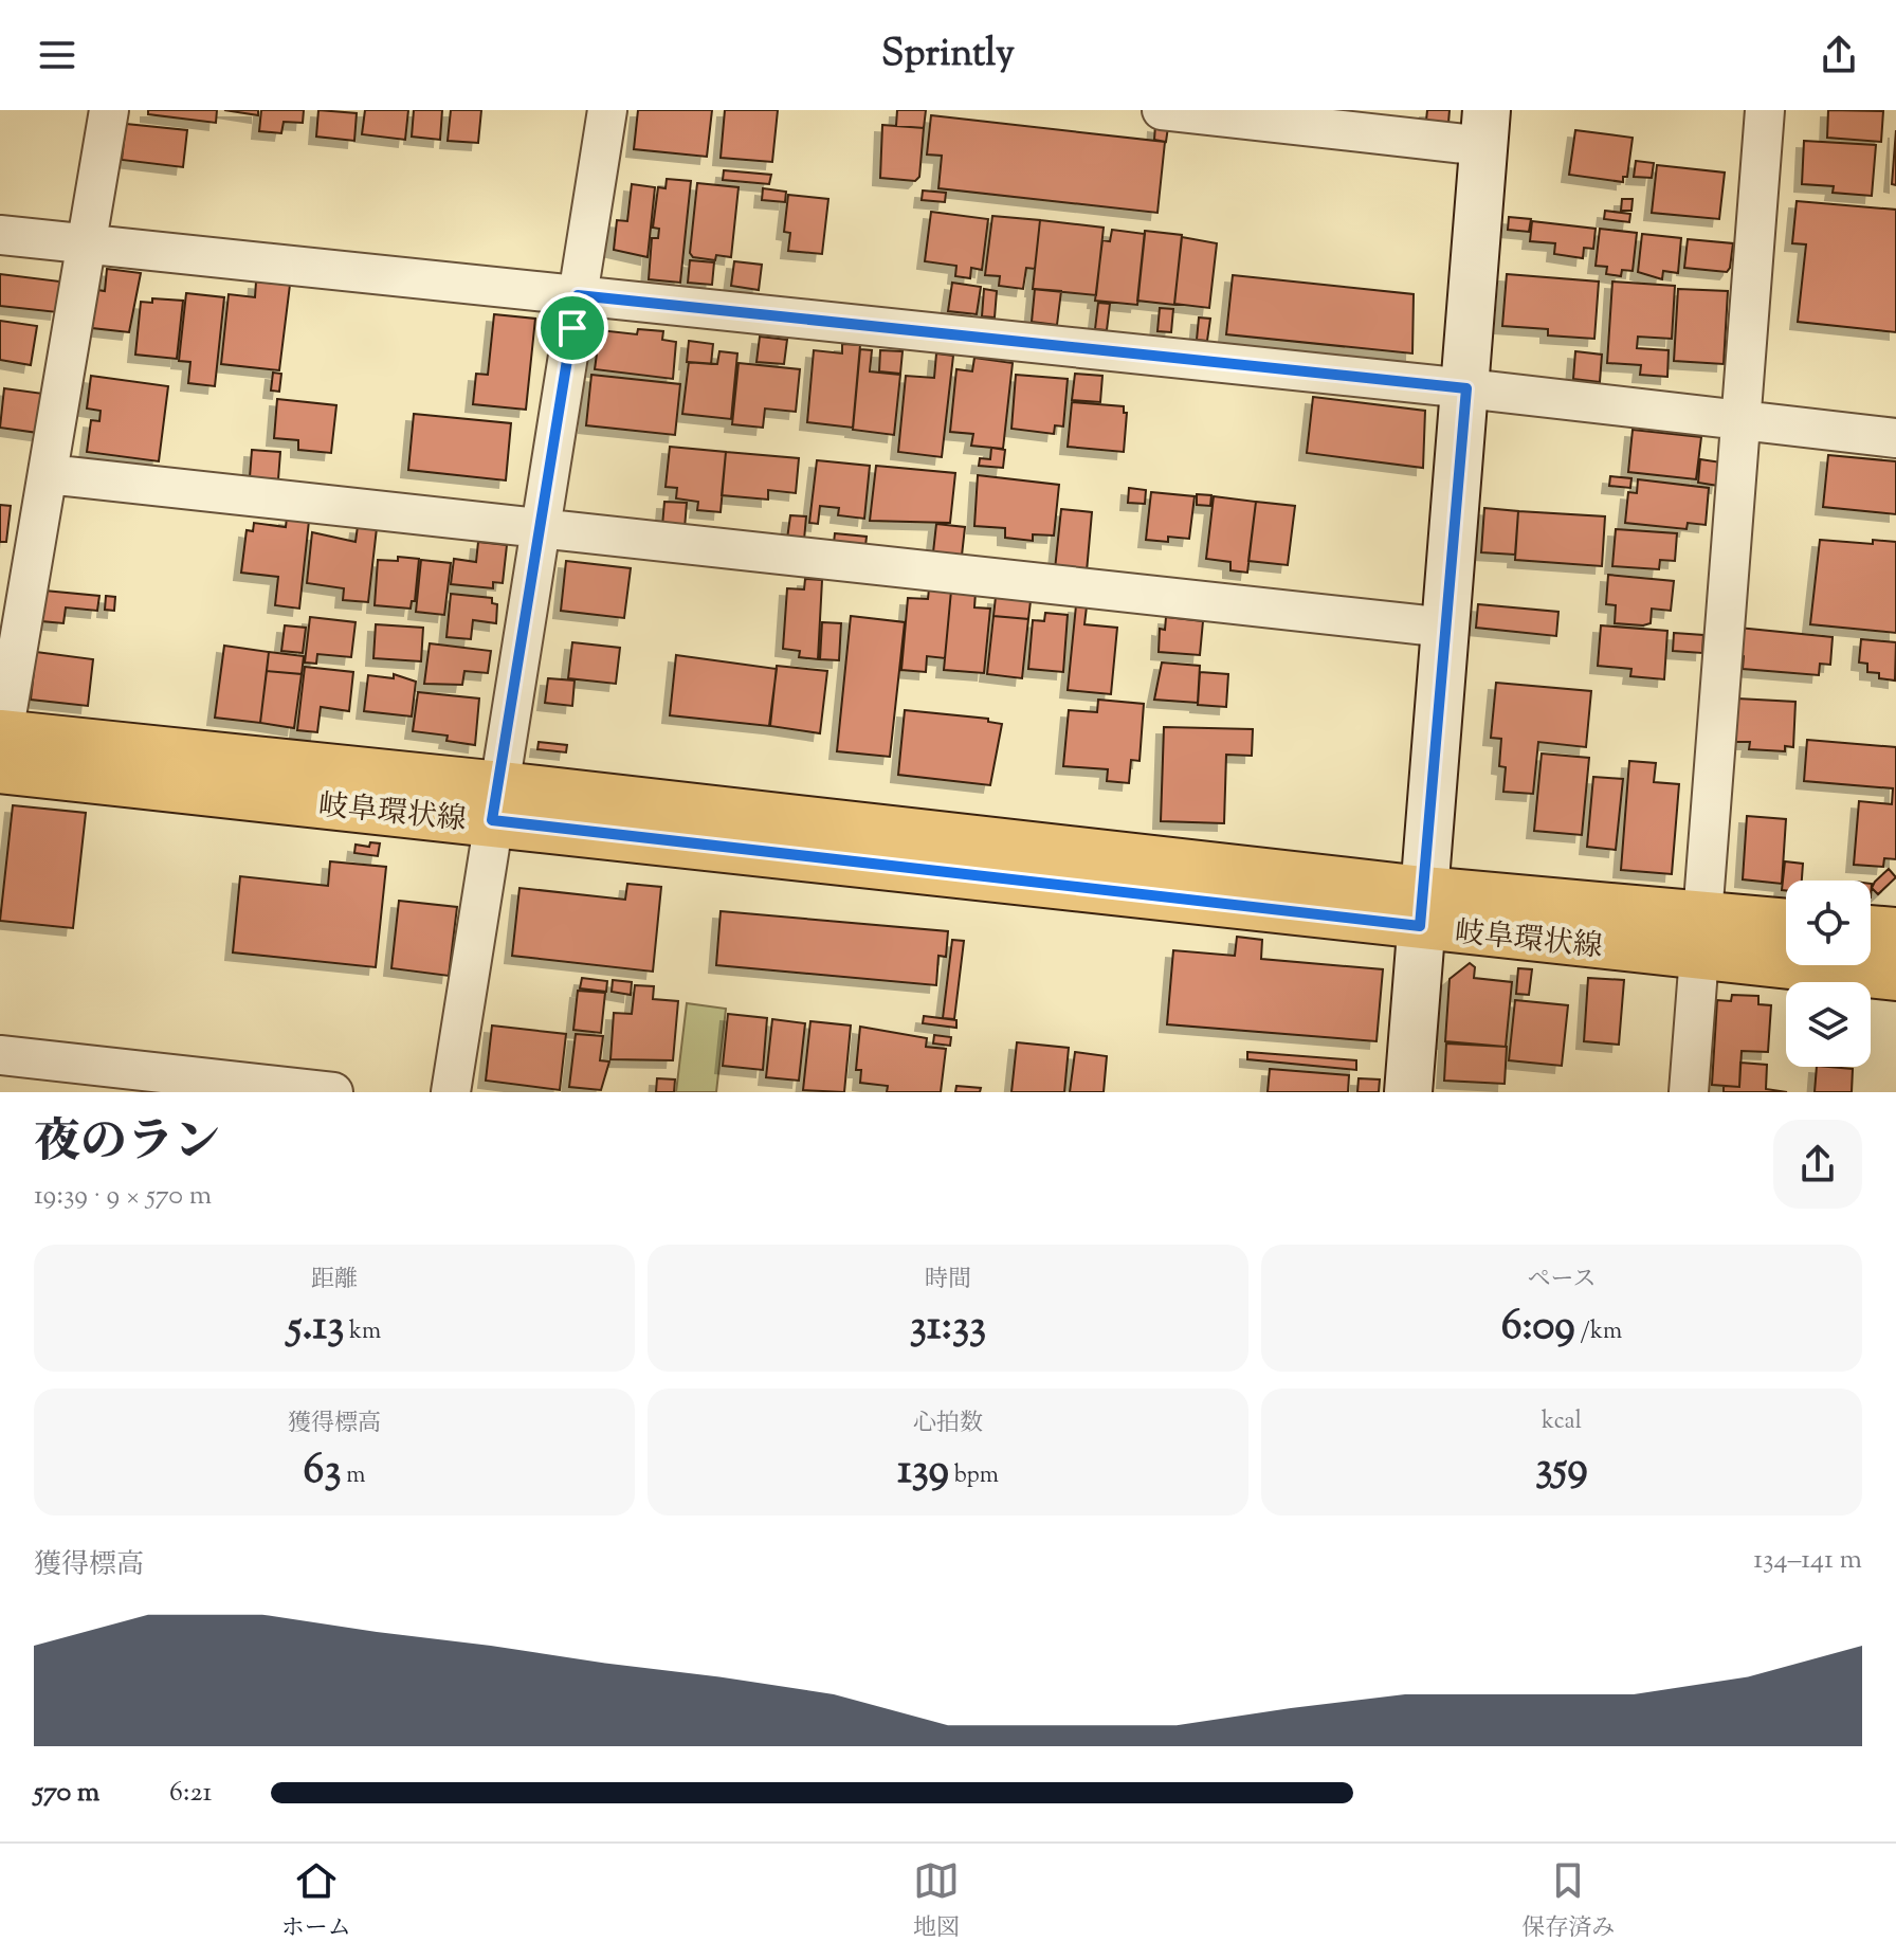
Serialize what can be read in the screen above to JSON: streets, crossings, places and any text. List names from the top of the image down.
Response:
{
  "streets": {
    "main road": ["岐阜環状線"]
  },
  "page": {
    "header": "Sprintly",
    "heading": ["夜のラン", "19:39 · 9 × 570 m"],
    "stats": [
      ["距離", "5.13 km"],
      ["時間", "31:33"],
      ["ペース", "6:09 /km"],
      ["獲得標高", "63 m"],
      ["心拍数", "139 bpm"],
      ["kcal", "359"]
    ],
    "chart": ["獲得標高", "134–141 m"],
    "list": [
      {
        "name": "570 m",
        "note": "6:21"
      }
    ],
    "tabs": ["ホーム", "地図", "保存済み"]
  }
}
